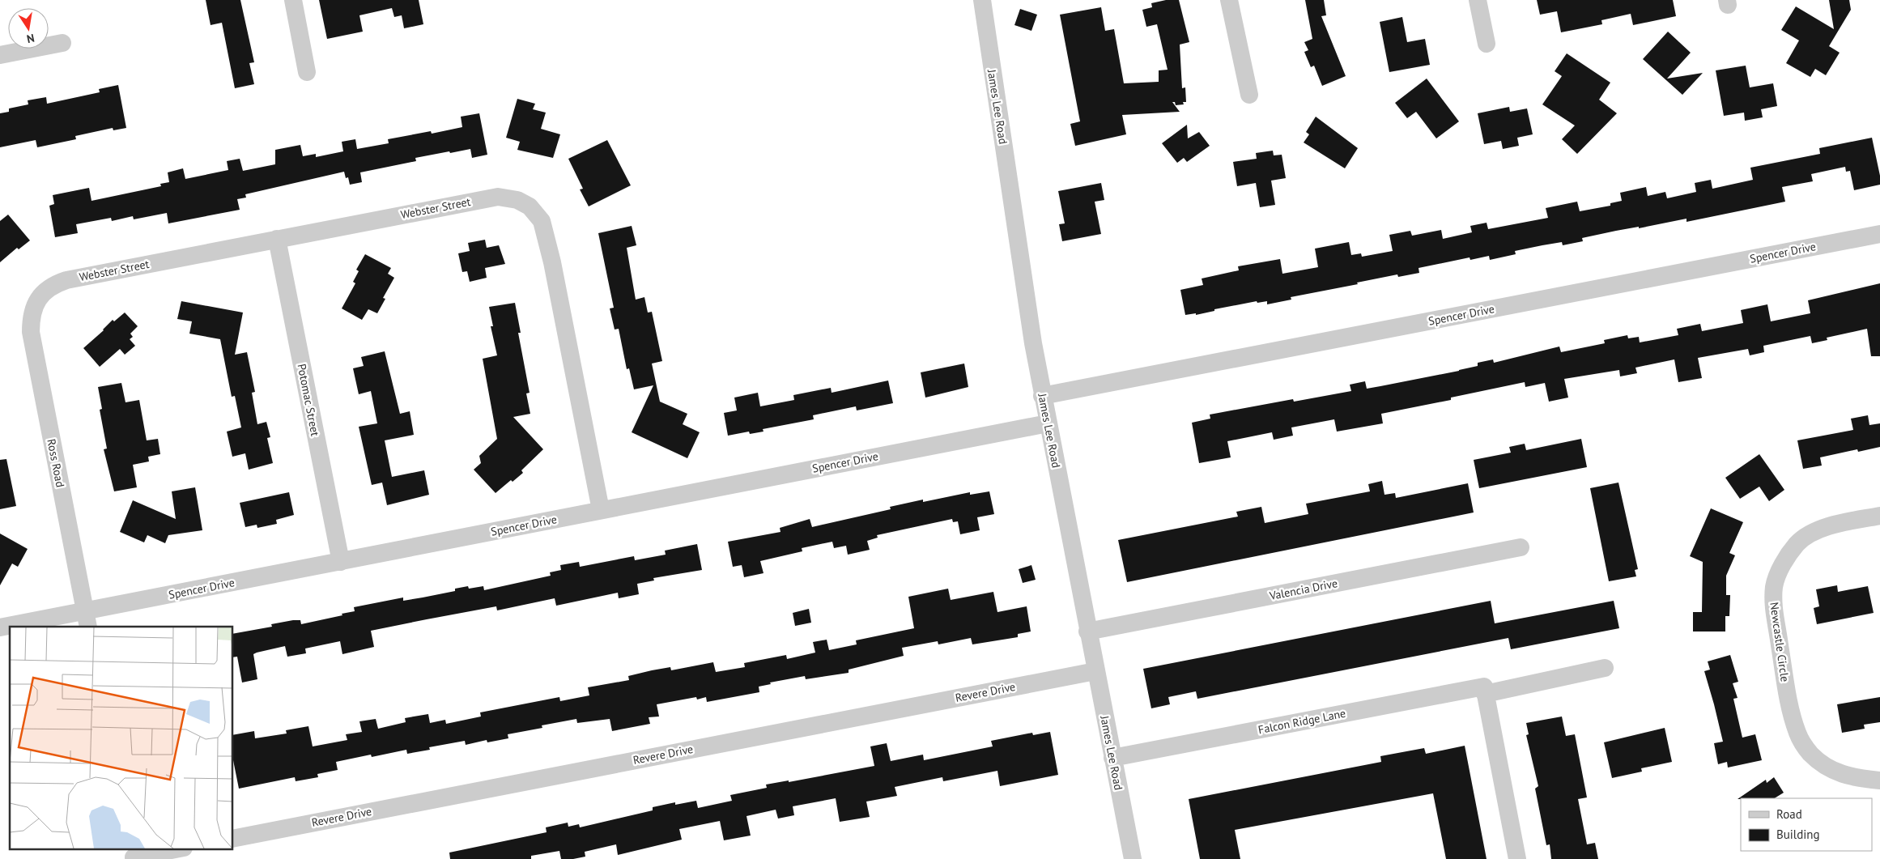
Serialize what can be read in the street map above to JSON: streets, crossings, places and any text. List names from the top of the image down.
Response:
{
  "streets": {
    "street": [
      "James Lee Road",
      "Webster Street",
      "Spencer Drive",
      "Potomac Street",
      "Ross Road",
      "Valencia Drive",
      "Newcastle Circle",
      "Revere Drive",
      "Falcon Ridge Lane"
    ]
  },
  "crossings": [
    ["James Lee Road", "Spencer Drive"],
    ["James Lee Road", "Valencia Drive"],
    ["James Lee Road", "Revere Drive"],
    ["James Lee Road", "Falcon Ridge Lane"],
    ["Webster Street", "Spencer Drive"],
    ["Webster Street", "Potomac Street"],
    ["Webster Street", "Ross Road"],
    ["Spencer Drive", "Potomac Street"],
    ["Spencer Drive", "Ross Road"]
  ],
  "legend": ["Road", "Building"],
  "north": "bottom"
}
